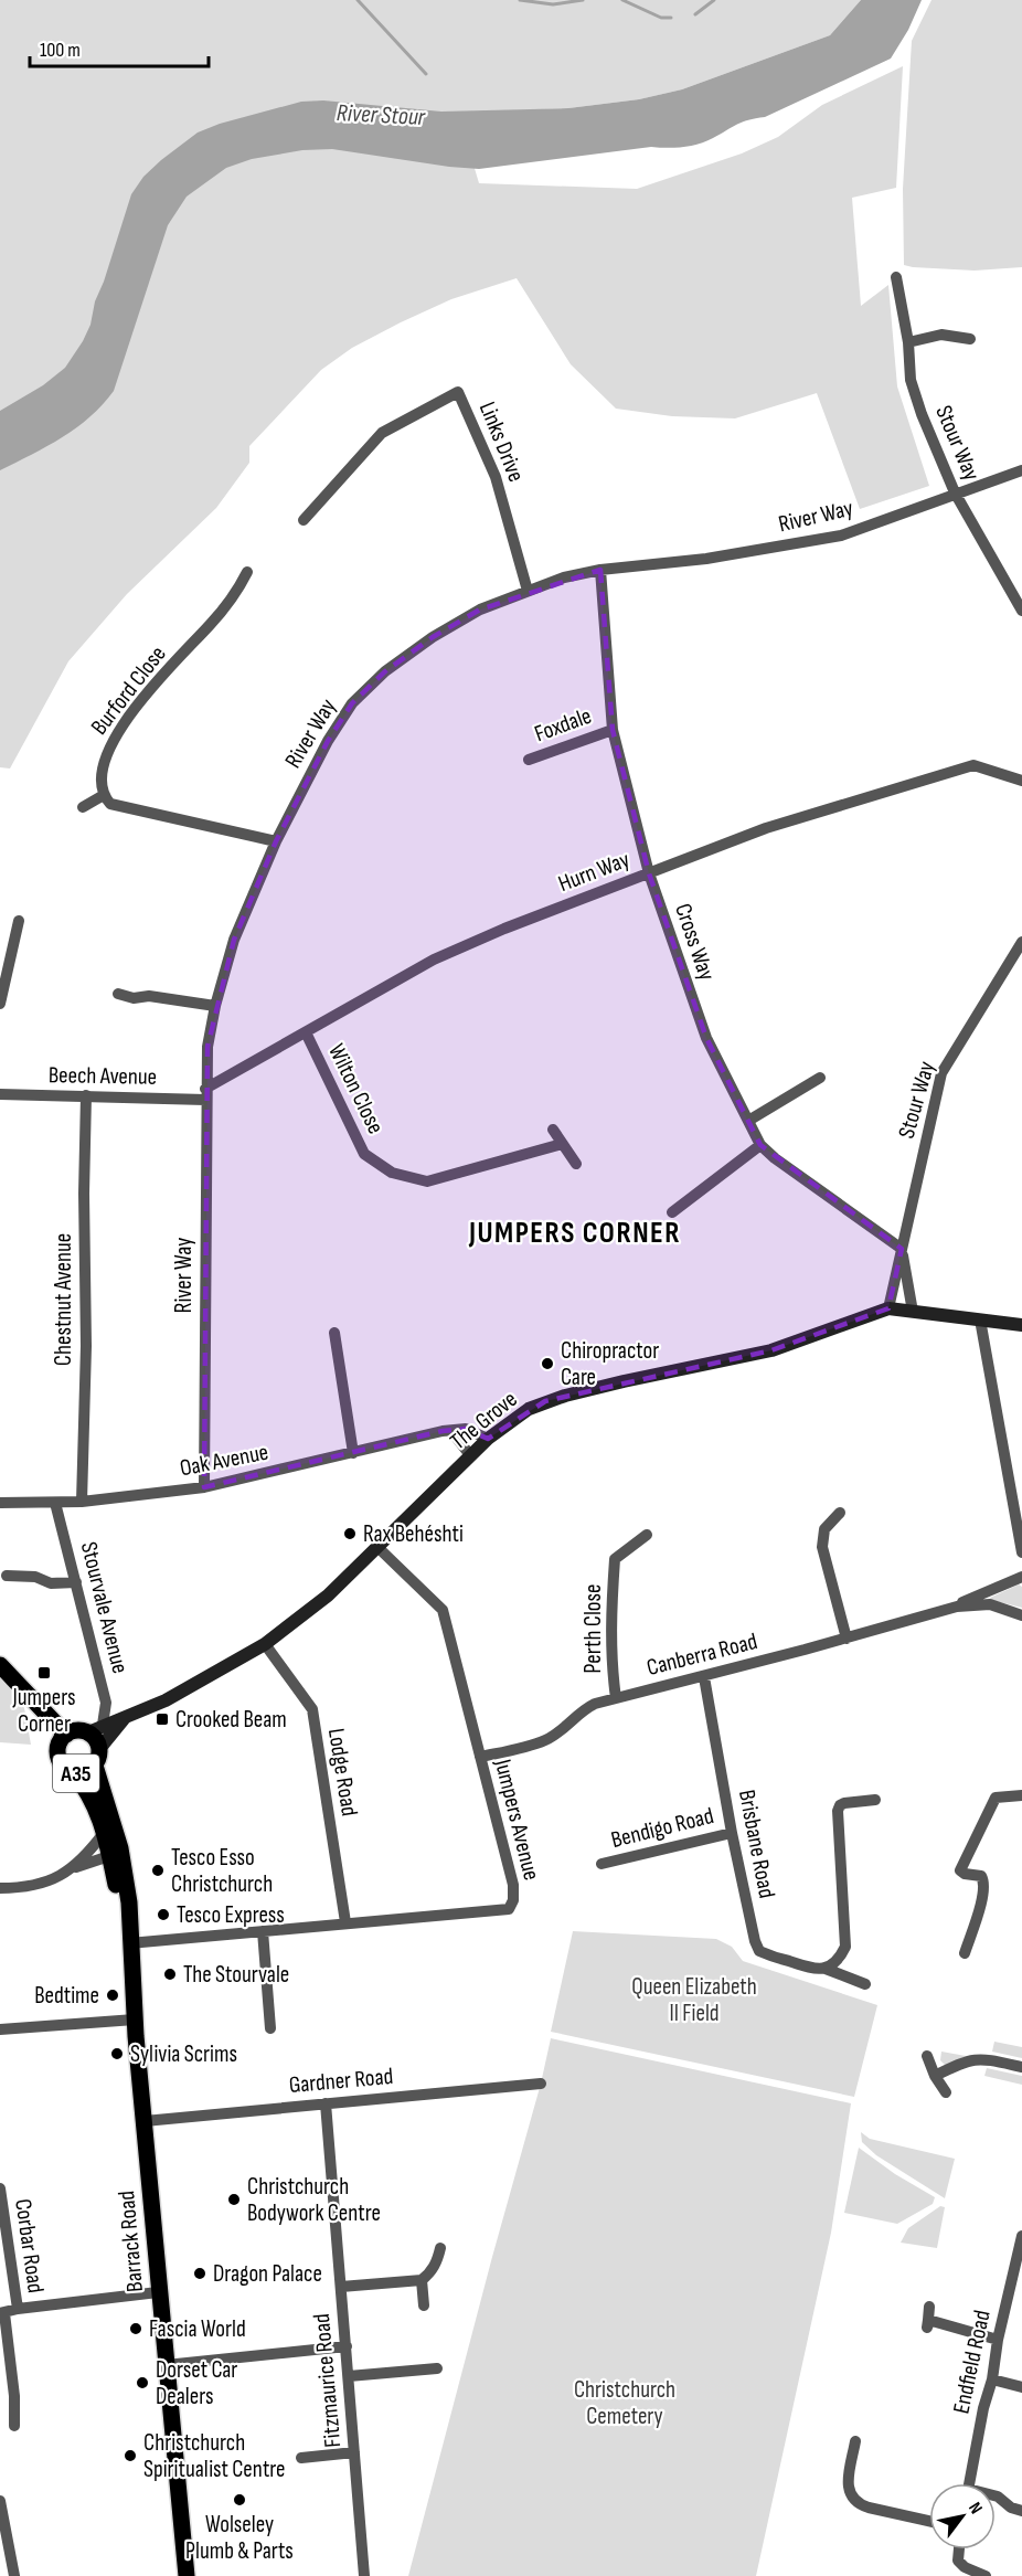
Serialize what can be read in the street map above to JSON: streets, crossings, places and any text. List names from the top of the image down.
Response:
{
  "streets": {
    "main road": ["A35", "Barrack Road"],
    "street": [
      "Links Drive",
      "Stour Way",
      "River Way",
      "Burford Close",
      "Foxdale",
      "Hurn Way",
      "Cross Way",
      "Beech Avenue",
      "Wilton Close",
      "Chestnut Avenue",
      "The Grove",
      "Oak Avenue",
      "Stourvale Avenue",
      "Perth Close",
      "Canberra Road",
      "Lodge Road",
      "Jumpers Avenue",
      "Bendigo Road",
      "Brisbane Road",
      "Gardner Road",
      "Corbar Road",
      "Endfield Road",
      "Fitzmaurice Road"
    ]
  },
  "crossings": [
    ["Links Drive", "River Way"],
    ["Stour Way", "River Way"],
    ["Stour Way", "Cross Way"],
    ["Stour Way", "The Grove"],
    ["River Way", "Hurn Way"],
    ["River Way", "Cross Way"],
    ["River Way", "Beech Avenue"],
    ["River Way", "Oak Avenue"],
    ["Foxdale", "Cross Way"],
    ["Hurn Way", "Cross Way"],
    ["Hurn Way", "Beech Avenue"],
    ["Hurn Way", "Wilton Close"],
    ["Beech Avenue", "Chestnut Avenue"],
    ["Chestnut Avenue", "Oak Avenue"],
    ["The Grove", "Oak Avenue"],
    ["The Grove", "Stourvale Avenue"],
    ["The Grove", "Lodge Road"],
    ["The Grove", "A35"],
    ["The Grove", "Jumpers Avenue"],
    ["The Grove", "Barrack Road"],
    ["Oak Avenue", "Stourvale Avenue"],
    ["Stourvale Avenue", "A35"],
    ["Stourvale Avenue", "Barrack Road"],
    ["Perth Close", "Canberra Road"],
    ["Canberra Road", "Jumpers Avenue"],
    ["Canberra Road", "Brisbane Road"],
    ["Lodge Road", "Jumpers Avenue"],
    ["A35", "Barrack Road"],
    ["Jumpers Avenue", "Barrack Road"],
    ["Bendigo Road", "Brisbane Road"],
    ["Gardner Road", "Barrack Road"],
    ["Gardner Road", "Fitzmaurice Road"]
  ],
  "districts": ["JUMPERS CORNER"],
  "water": ["River Stour"],
  "parks": ["Queen Elizabeth II Field", "Christchurch Cemetery"],
  "places": {
    "other": [
      "Chiropractor Care",
      "Rax Behéshti",
      "Tesco Esso Christchurch",
      "Tesco Express",
      "The Stourvale",
      "Bedtime",
      "Sylivia Scrims",
      "Christchurch Bodywork Centre",
      "Dragon Palace",
      "Fascia World",
      "Dorset Car Dealers",
      "Christchurch Spiritualist Centre",
      "Wolseley Plumb & Parts"
    ],
    "transit": ["Jumpers Corner", "Crooked Beam"]
  },
  "scale_bar": "100 m",
  "north": "top right"
}
